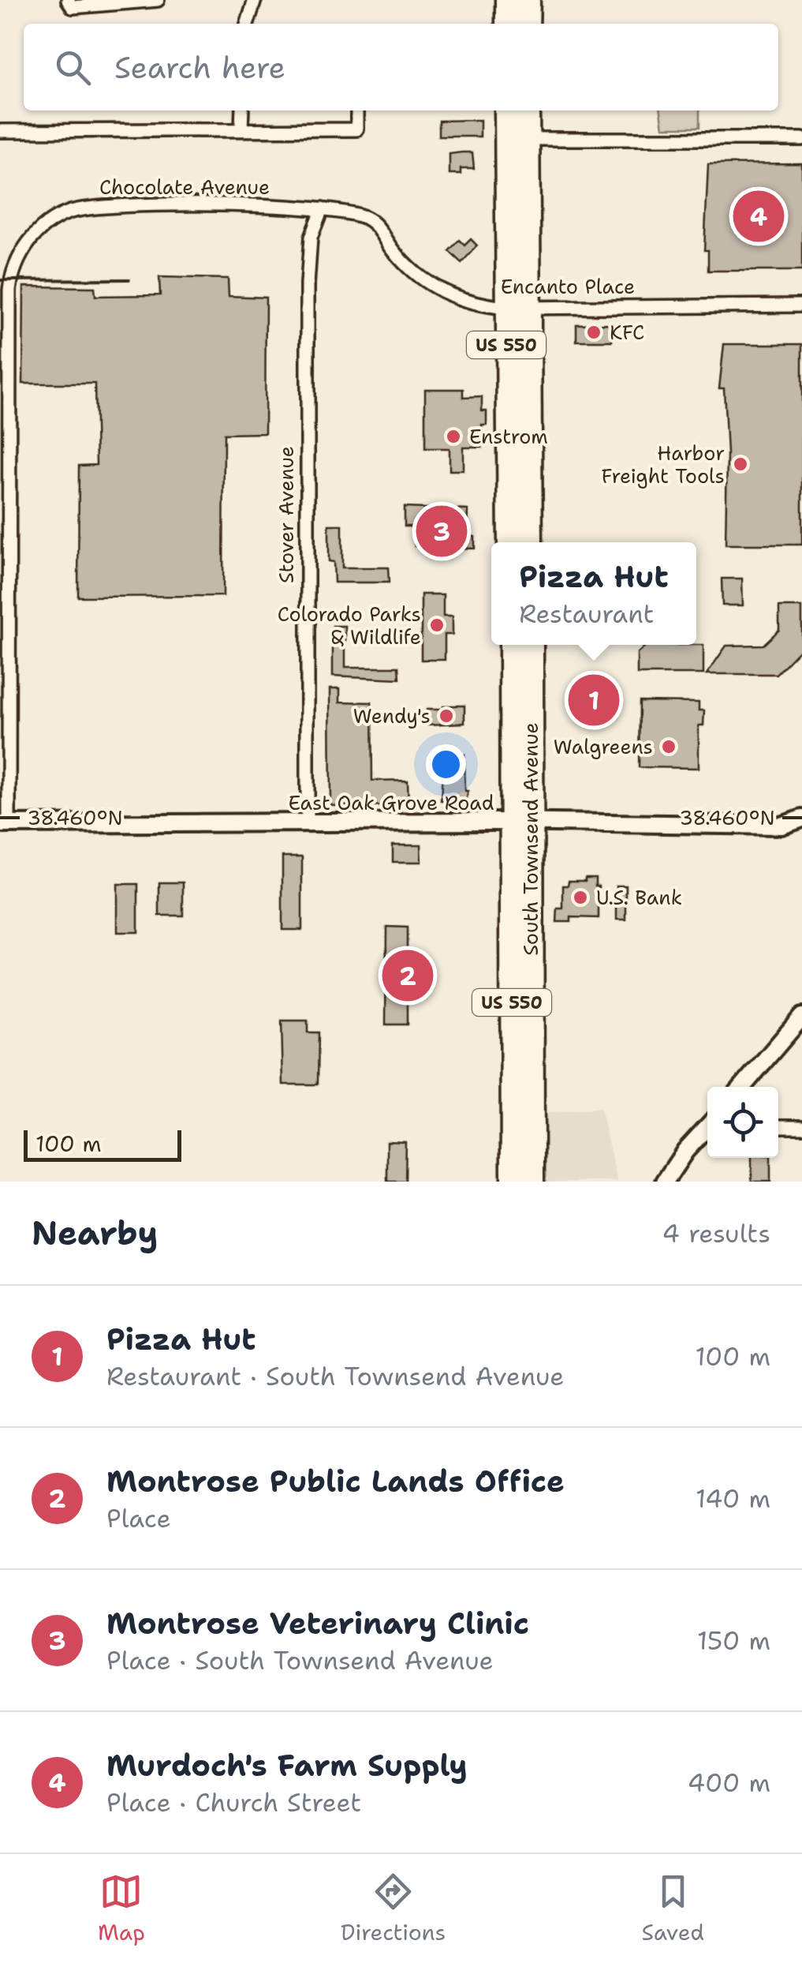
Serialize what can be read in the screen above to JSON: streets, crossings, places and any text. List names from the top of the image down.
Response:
{
  "streets": {
    "highway": ["US 550", "South Townsend Avenue"],
    "street": [
      "Chocolate Avenue",
      "Encanto Place",
      "Stover Avenue",
      "East Oak Grove Road"
    ]
  },
  "crossings": [
    ["Chocolate Avenue", "Encanto Place"],
    ["Chocolate Avenue", "Stover Avenue"],
    ["Chocolate Avenue", "East Oak Grove Road"],
    ["Encanto Place", "US 550"],
    ["Encanto Place", "Stover Avenue"],
    ["Stover Avenue", "East Oak Grove Road"],
    ["East Oak Grove Road", "South Townsend Avenue"]
  ],
  "places": [
    "KFC",
    "Enstrom",
    "Harbor Freight Tools",
    "Colorado Parks & Wildlife",
    "Wendy's",
    "Walgreens",
    "U.S. Bank"
  ],
  "scale_bar": "100 m",
  "page": {
    "search": "Search here",
    "pins": [
      "4",
      "3",
      "1",
      "2"
    ],
    "popup": ["Pizza Hut", "Restaurant"],
    "scale": "100 m",
    "heading": ["Nearby", "4 results"],
    "list": [
      {
        "mark": "1",
        "name": "Pizza Hut",
        "note": "Restaurant · South Townsend Avenue",
        "value": "100 m"
      },
      {
        "mark": "2",
        "name": "Montrose Public Lands Office",
        "note": "Place",
        "value": "140 m"
      },
      {
        "mark": "3",
        "name": "Montrose Veterinary Clinic",
        "note": "Place · South Townsend Avenue",
        "value": "150 m"
      },
      {
        "mark": "4",
        "name": "Murdoch's Farm Supply",
        "note": "Place · Church Street",
        "value": "400 m"
      }
    ],
    "nav": ["Map", "Directions", "Saved"]
  },
  "coordinates": ["38.460°N"]
}
